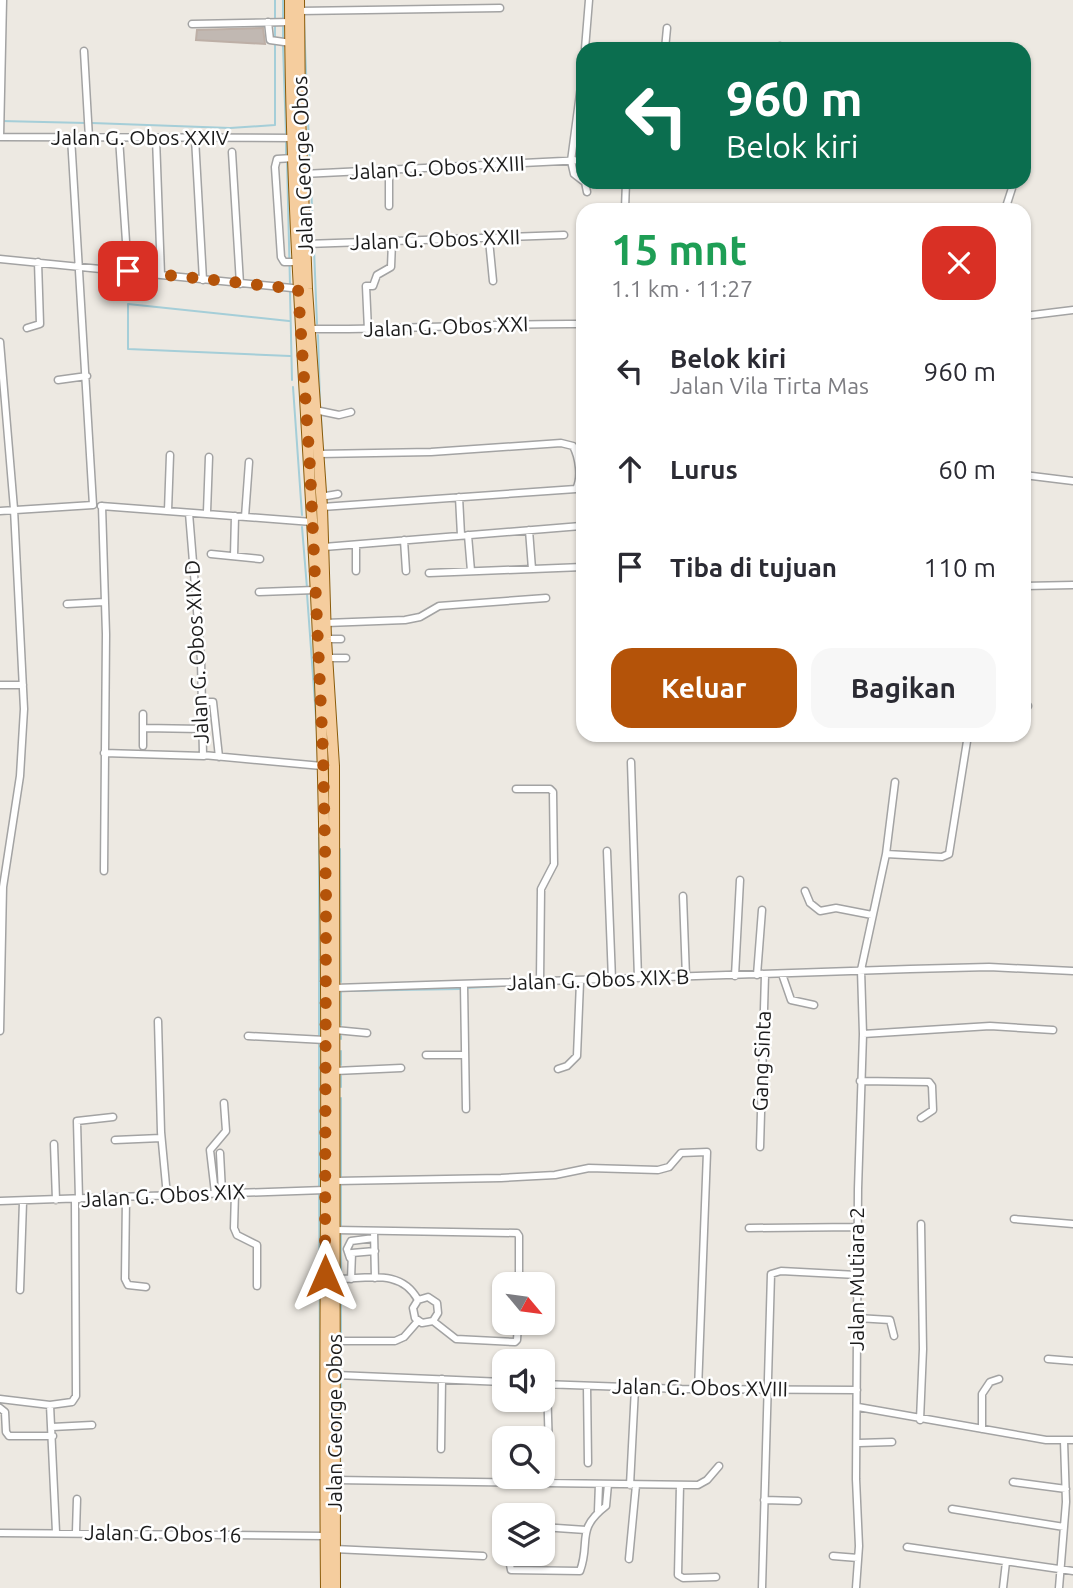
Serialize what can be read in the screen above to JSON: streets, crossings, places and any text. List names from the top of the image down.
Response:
{
  "streets": {
    "main road": ["Jalan George Obos"],
    "street": [
      "Jalan G. Obos XXIV",
      "Jalan G. Obos XXIII",
      "Jalan G. Obos XXII",
      "Jalan G. Obos XXI",
      "Jalan G. Obos XIX D",
      "Jalan G. Obos XIX B",
      "Gang Sinta",
      "Jalan G. Obos XIX",
      "Jalan Mutiara 2",
      "Jalan G. Obos XVIII",
      "Jalan G. Obos 16"
    ]
  },
  "crossings": [
    ["Jalan G. Obos XXIV", "Jalan George Obos"],
    ["Jalan George Obos", "Jalan G. Obos XXIII"],
    ["Jalan George Obos", "Jalan G. Obos XXII"],
    ["Jalan George Obos", "Jalan G. Obos XXI"],
    ["Jalan George Obos", "Jalan G. Obos XIX D"],
    ["Jalan George Obos", "Jalan G. Obos XIX B"],
    ["Jalan George Obos", "Jalan G. Obos XIX"],
    ["Jalan George Obos", "Jalan G. Obos 16"],
    ["Jalan G. Obos XIX B", "Gang Sinta"],
    ["Jalan G. Obos XIX B", "Jalan Mutiara 2"],
    ["Jalan Mutiara 2", "Jalan G. Obos XVIII"]
  ],
  "north": "bottom right",
  "page": {
    "turn": ["960 m", "Belok kiri"],
    "heading": ["15 mnt", "1.1 km · 11:27"],
    "list": [
      {
        "name": "Belok kiri",
        "note": "Jalan Vila Tirta Mas",
        "value": "960 m"
      },
      {
        "name": "Lurus",
        "value": "60 m"
      },
      {
        "name": "Tiba di tujuan",
        "value": "110 m"
      }
    ],
    "buttons": ["Keluar", "Bagikan"]
  }
}
